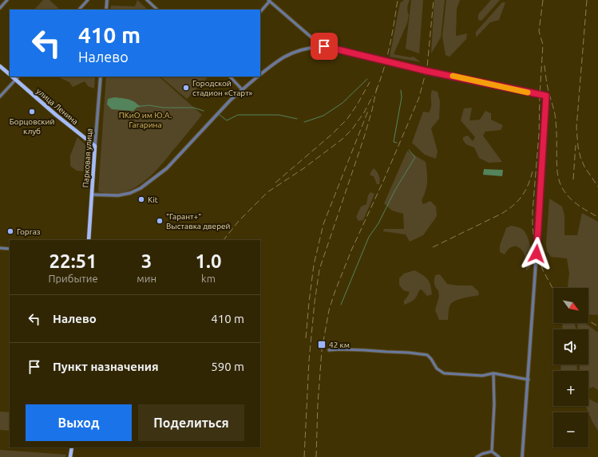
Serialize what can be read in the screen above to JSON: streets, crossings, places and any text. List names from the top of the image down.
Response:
{
  "streets": {
    "main road": ["улица Ленина", "Парковая улица"]
  },
  "crossings": [
    ["улица Ленина", "Парковая улица"]
  ],
  "parks": ["ПКиО им Ю.А. Гагарина"],
  "places": {
    "other": [
      "Городской стадион «Старт»",
      "Борцовский клуб",
      "Kit",
      "\"Гарант+\" Выставка дверей",
      "Горгаз"
    ],
    "transit": ["42 км"]
  },
  "north": "bottom right",
  "page": {
    "turn": ["410 m", "Налево"],
    "eta": [
      "22:51",
      "Прибытие",
      "3",
      "мин",
      "1.0",
      "km"
    ],
    "map_buttons": ["+", "−"],
    "list": [
      {
        "name": "Налево",
        "value": "410 m"
      },
      {
        "name": "Пункт назначения",
        "value": "590 m"
      }
    ],
    "buttons": ["Выход", "Поделиться"]
  }
}
